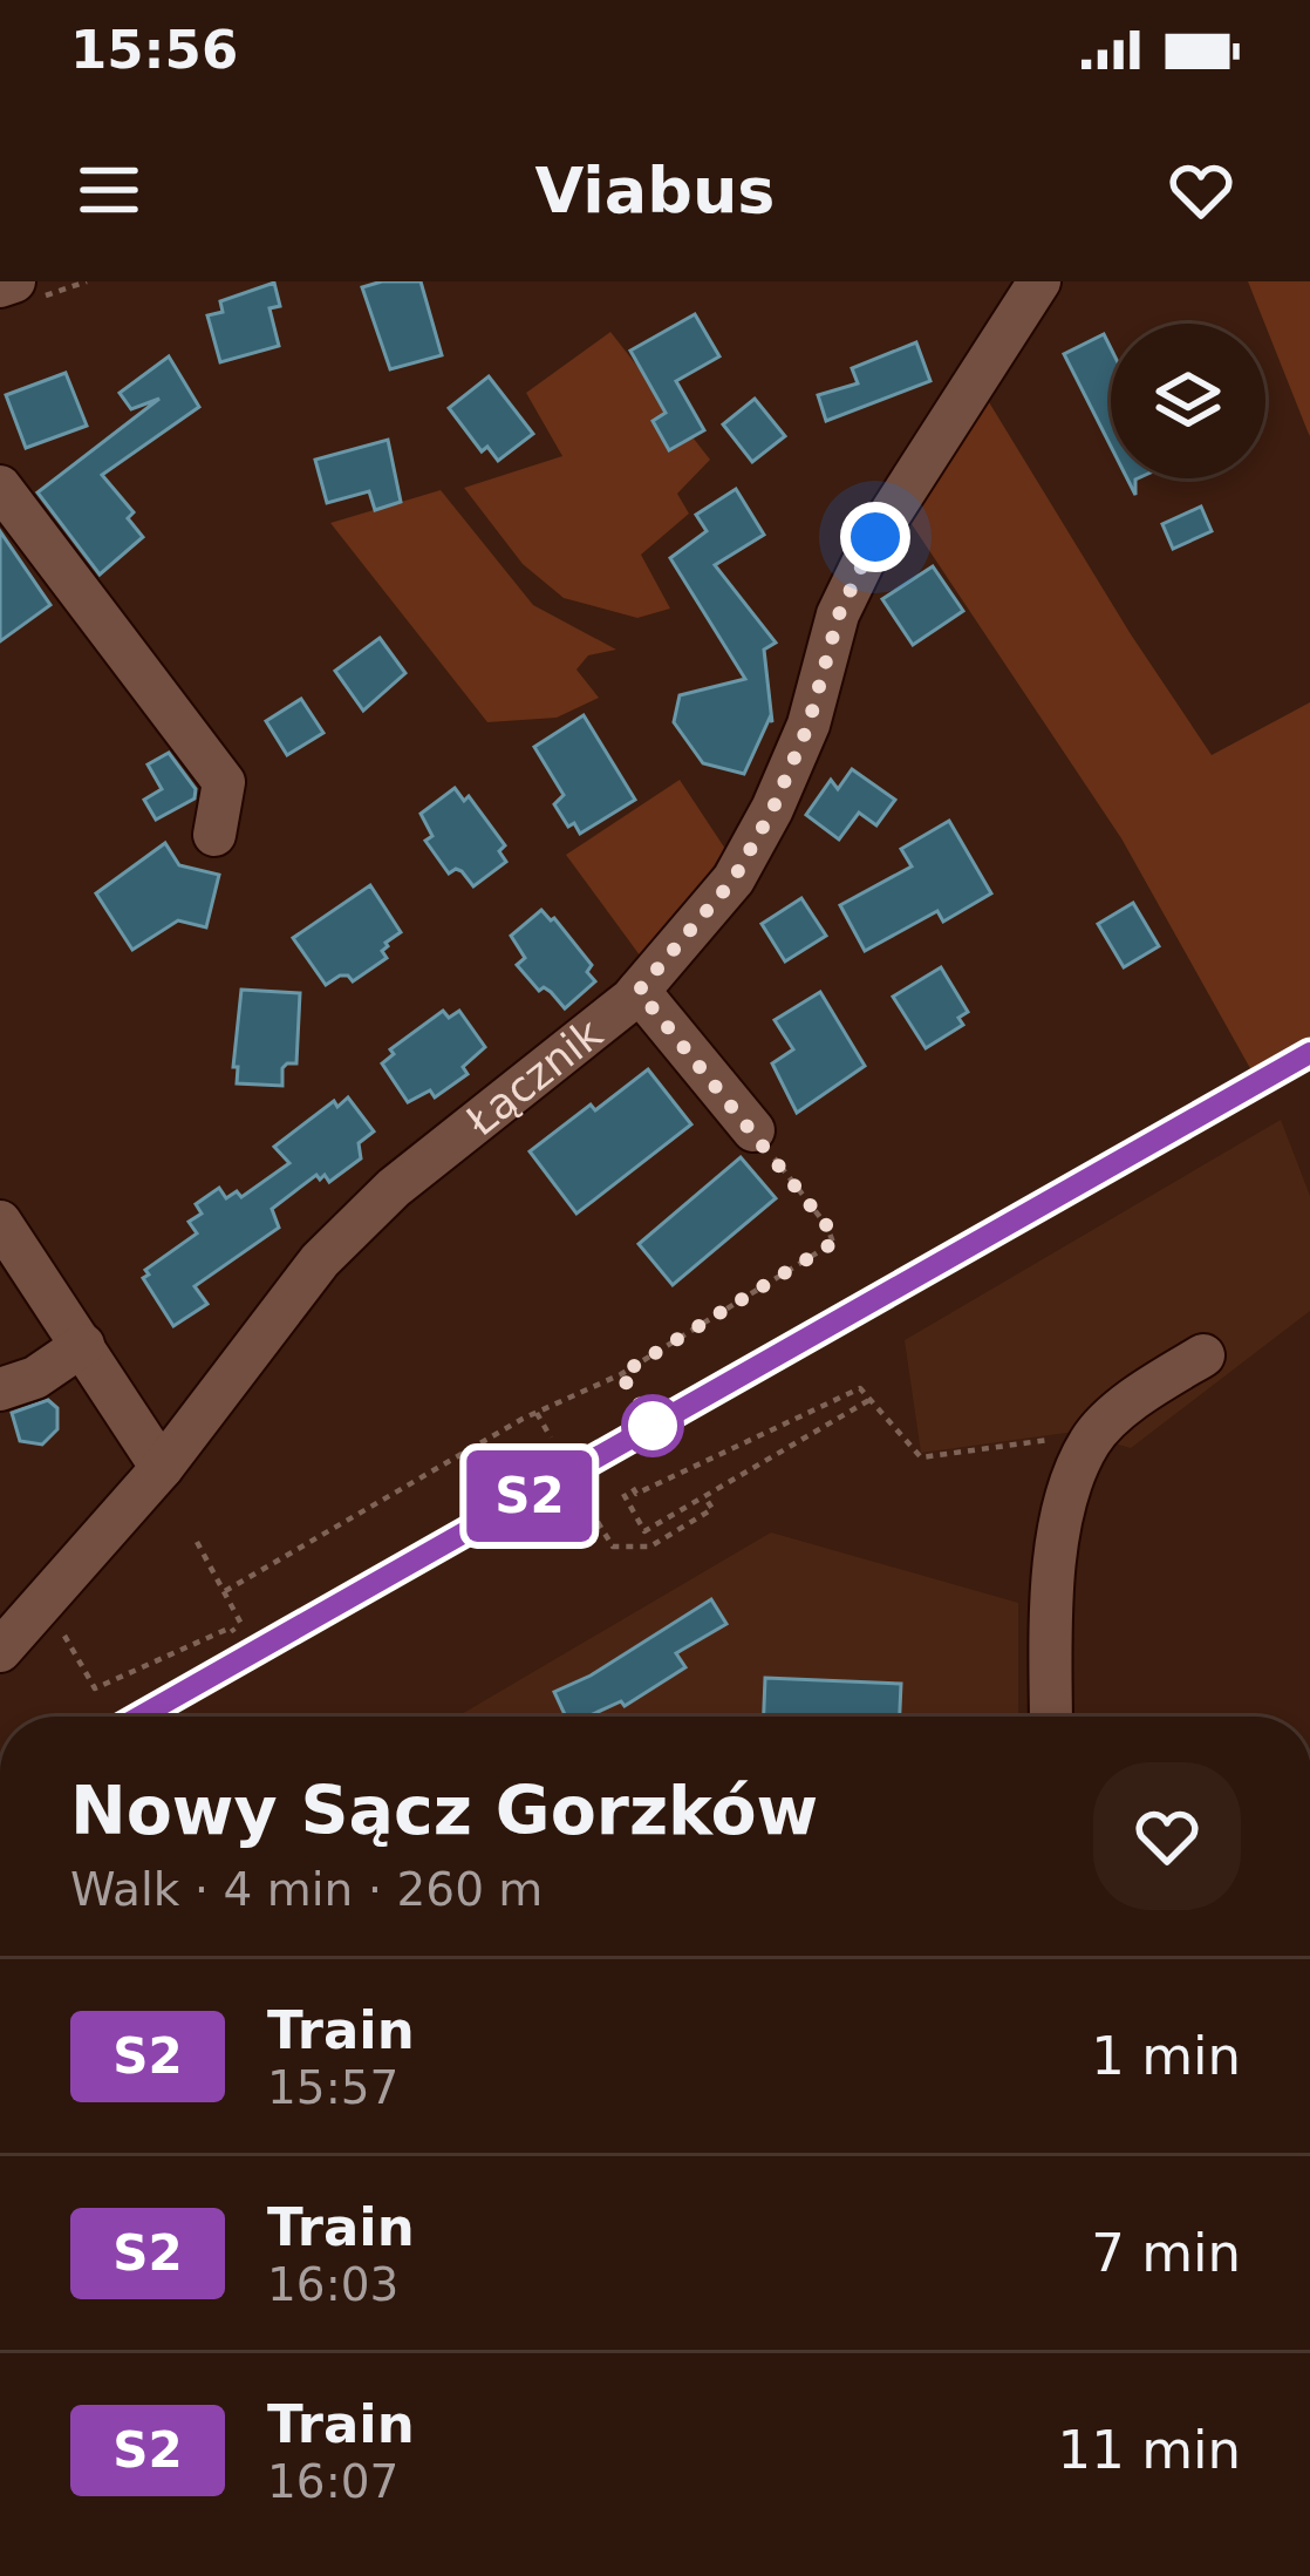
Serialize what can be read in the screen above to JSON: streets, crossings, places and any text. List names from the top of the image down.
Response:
{
  "streets": {
    "street": ["Łącznik"]
  },
  "page": {
    "status": "15:56",
    "header": "Viabus",
    "on_map": "S2",
    "heading": ["Nowy Sącz Gorzków", "Walk · 4 min · 260 m"],
    "list": [
      {
        "mark": "S2",
        "name": "Train",
        "note": "15:57",
        "value": "1 min"
      },
      {
        "mark": "S2",
        "name": "Train",
        "note": "16:03",
        "value": "7 min"
      },
      {
        "mark": "S2",
        "name": "Train",
        "note": "16:07",
        "value": "11 min"
      }
    ]
  }
}
